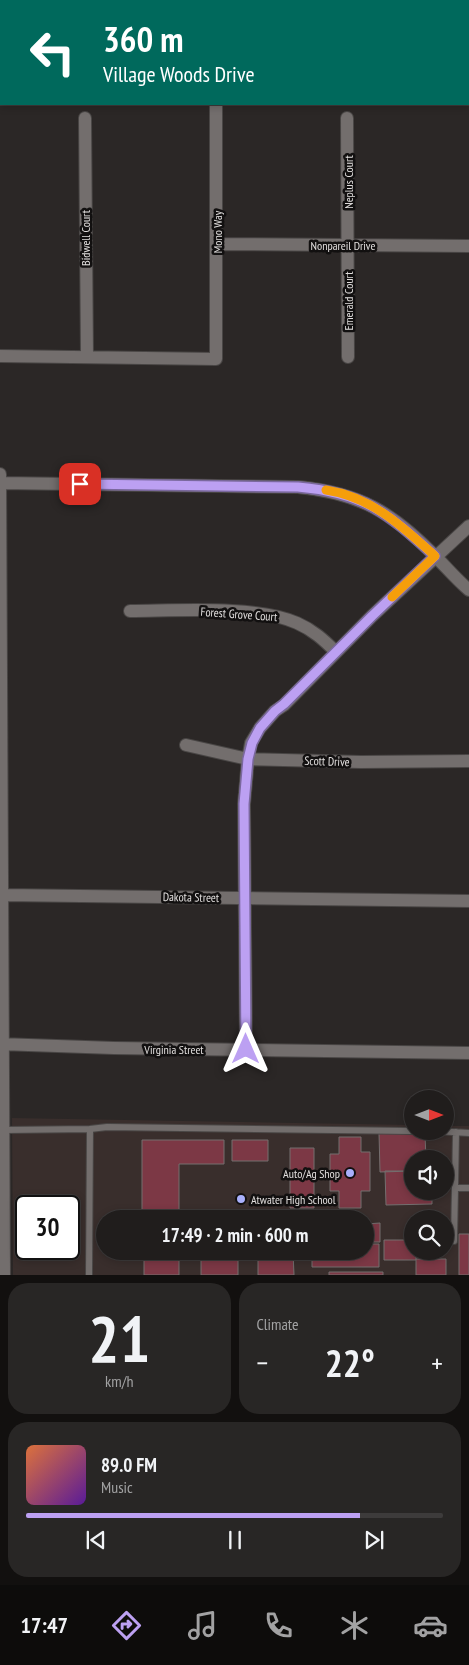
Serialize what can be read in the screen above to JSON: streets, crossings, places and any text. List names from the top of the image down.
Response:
{
  "streets": {
    "street": [
      "Neplus Court",
      "Mono Way",
      "Bidwell Court",
      "Nonpareil Drive",
      "Emerald Court",
      "Forest Grove Court",
      "Scott Drive",
      "Dakota Street",
      "Virginia Street"
    ]
  },
  "crossings": [
    ["Neplus Court", "Nonpareil Drive"],
    ["Neplus Court", "Emerald Court"],
    ["Mono Way", "Bidwell Court"],
    ["Mono Way", "Nonpareil Drive"],
    ["Nonpareil Drive", "Emerald Court"]
  ],
  "places": ["Auto/Ag Shop", "Atwater High School"],
  "north": "right",
  "page": {
    "turn": ["360 m", "Village Woods Drive"],
    "limit": "30",
    "trip": "17:49 · 2 min · 600 m",
    "tile": [
      ["21", "km/h"],
      "Climate"
    ],
    "heat": ["−", "22°", "+"],
    "song": ["89.0 FM", "Music"],
    "tabs": "17:47"
  }
}
